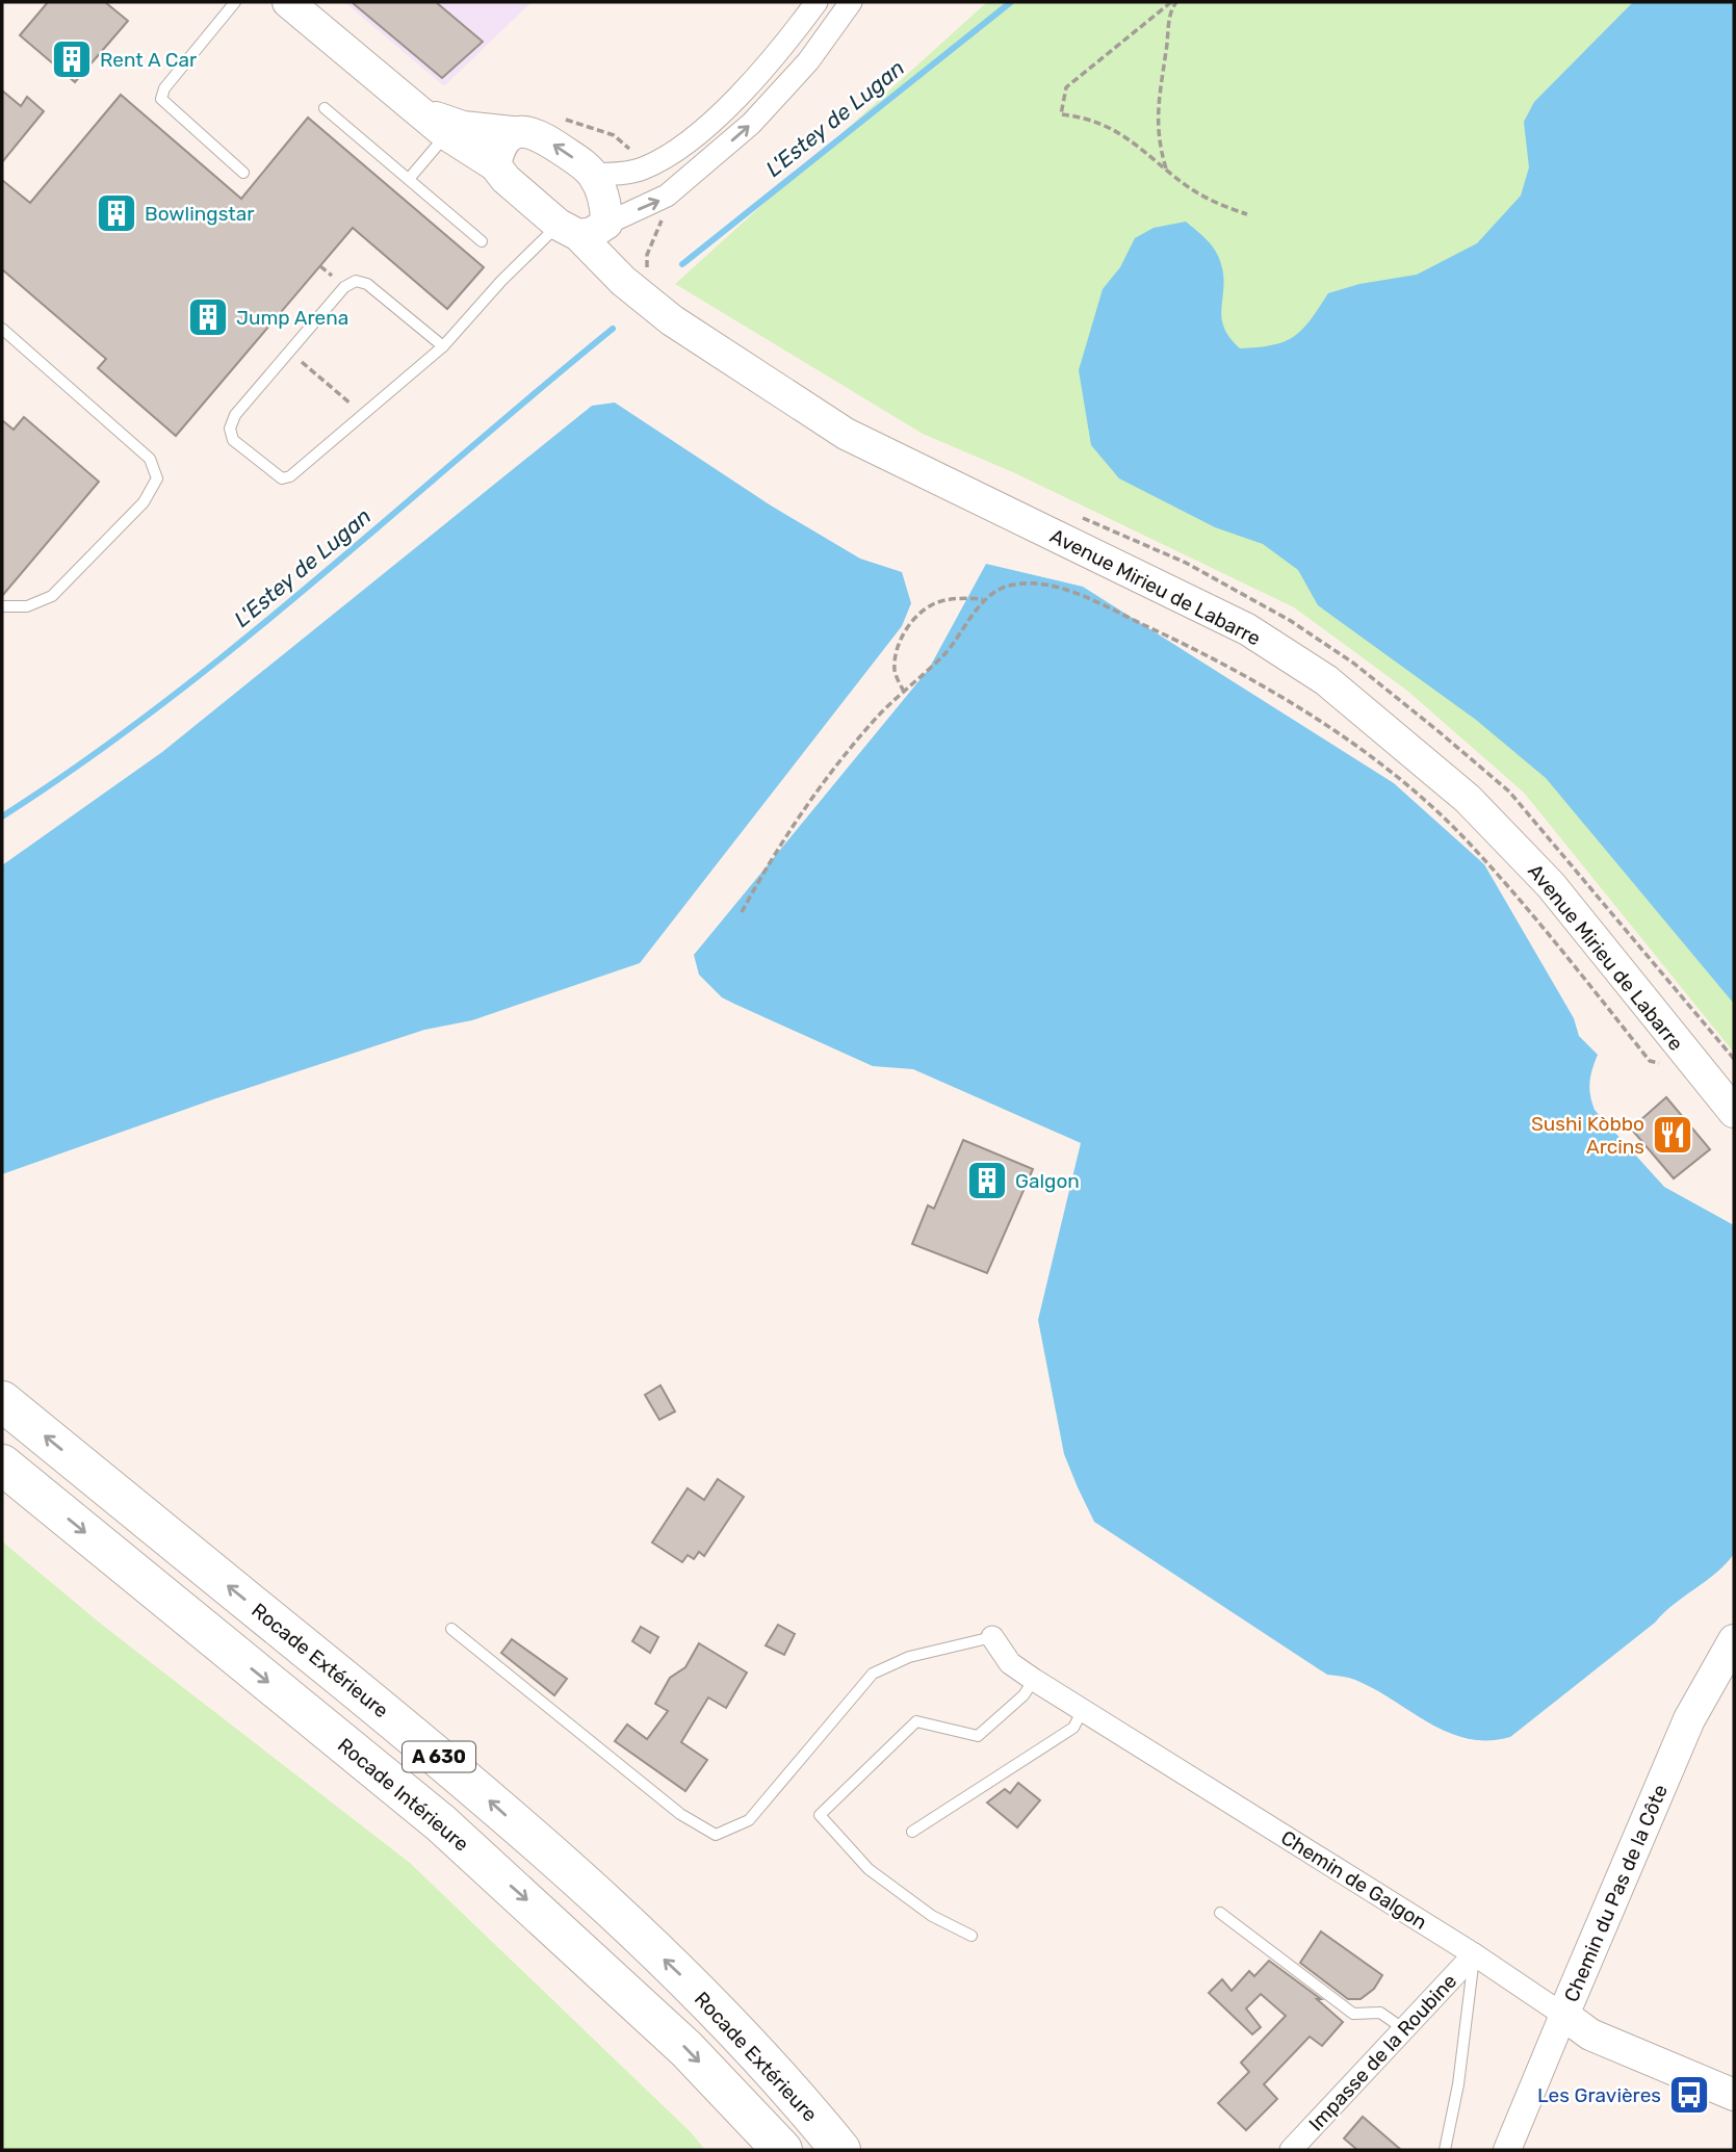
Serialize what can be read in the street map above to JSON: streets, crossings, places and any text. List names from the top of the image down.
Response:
{
  "streets": {
    "highway": ["Rocade Extérieure", "A 630", "Rocade Intérieure"],
    "main road": ["Avenue Mirieu de Labarre", "Chemin de Galgon", "Chemin du Pas de la Côte"],
    "street": ["Impasse de la Roubine"]
  },
  "crossings": [
    ["Chemin de Galgon", "Chemin du Pas de la Côte"],
    ["Chemin de Galgon", "Impasse de la Roubine"]
  ],
  "one_way": ["Rocade Extérieure", "Rocade Intérieure"],
  "water": ["L'Estey de Lugan"],
  "places": {
    "building": [
      "Rent A Car",
      "Bowlingstar",
      "Jump Arena",
      "Galgon"
    ],
    "restaurant": ["Sushi Kòbbo Arcins"],
    "bus stop": ["Les Gravières"]
  }
}
